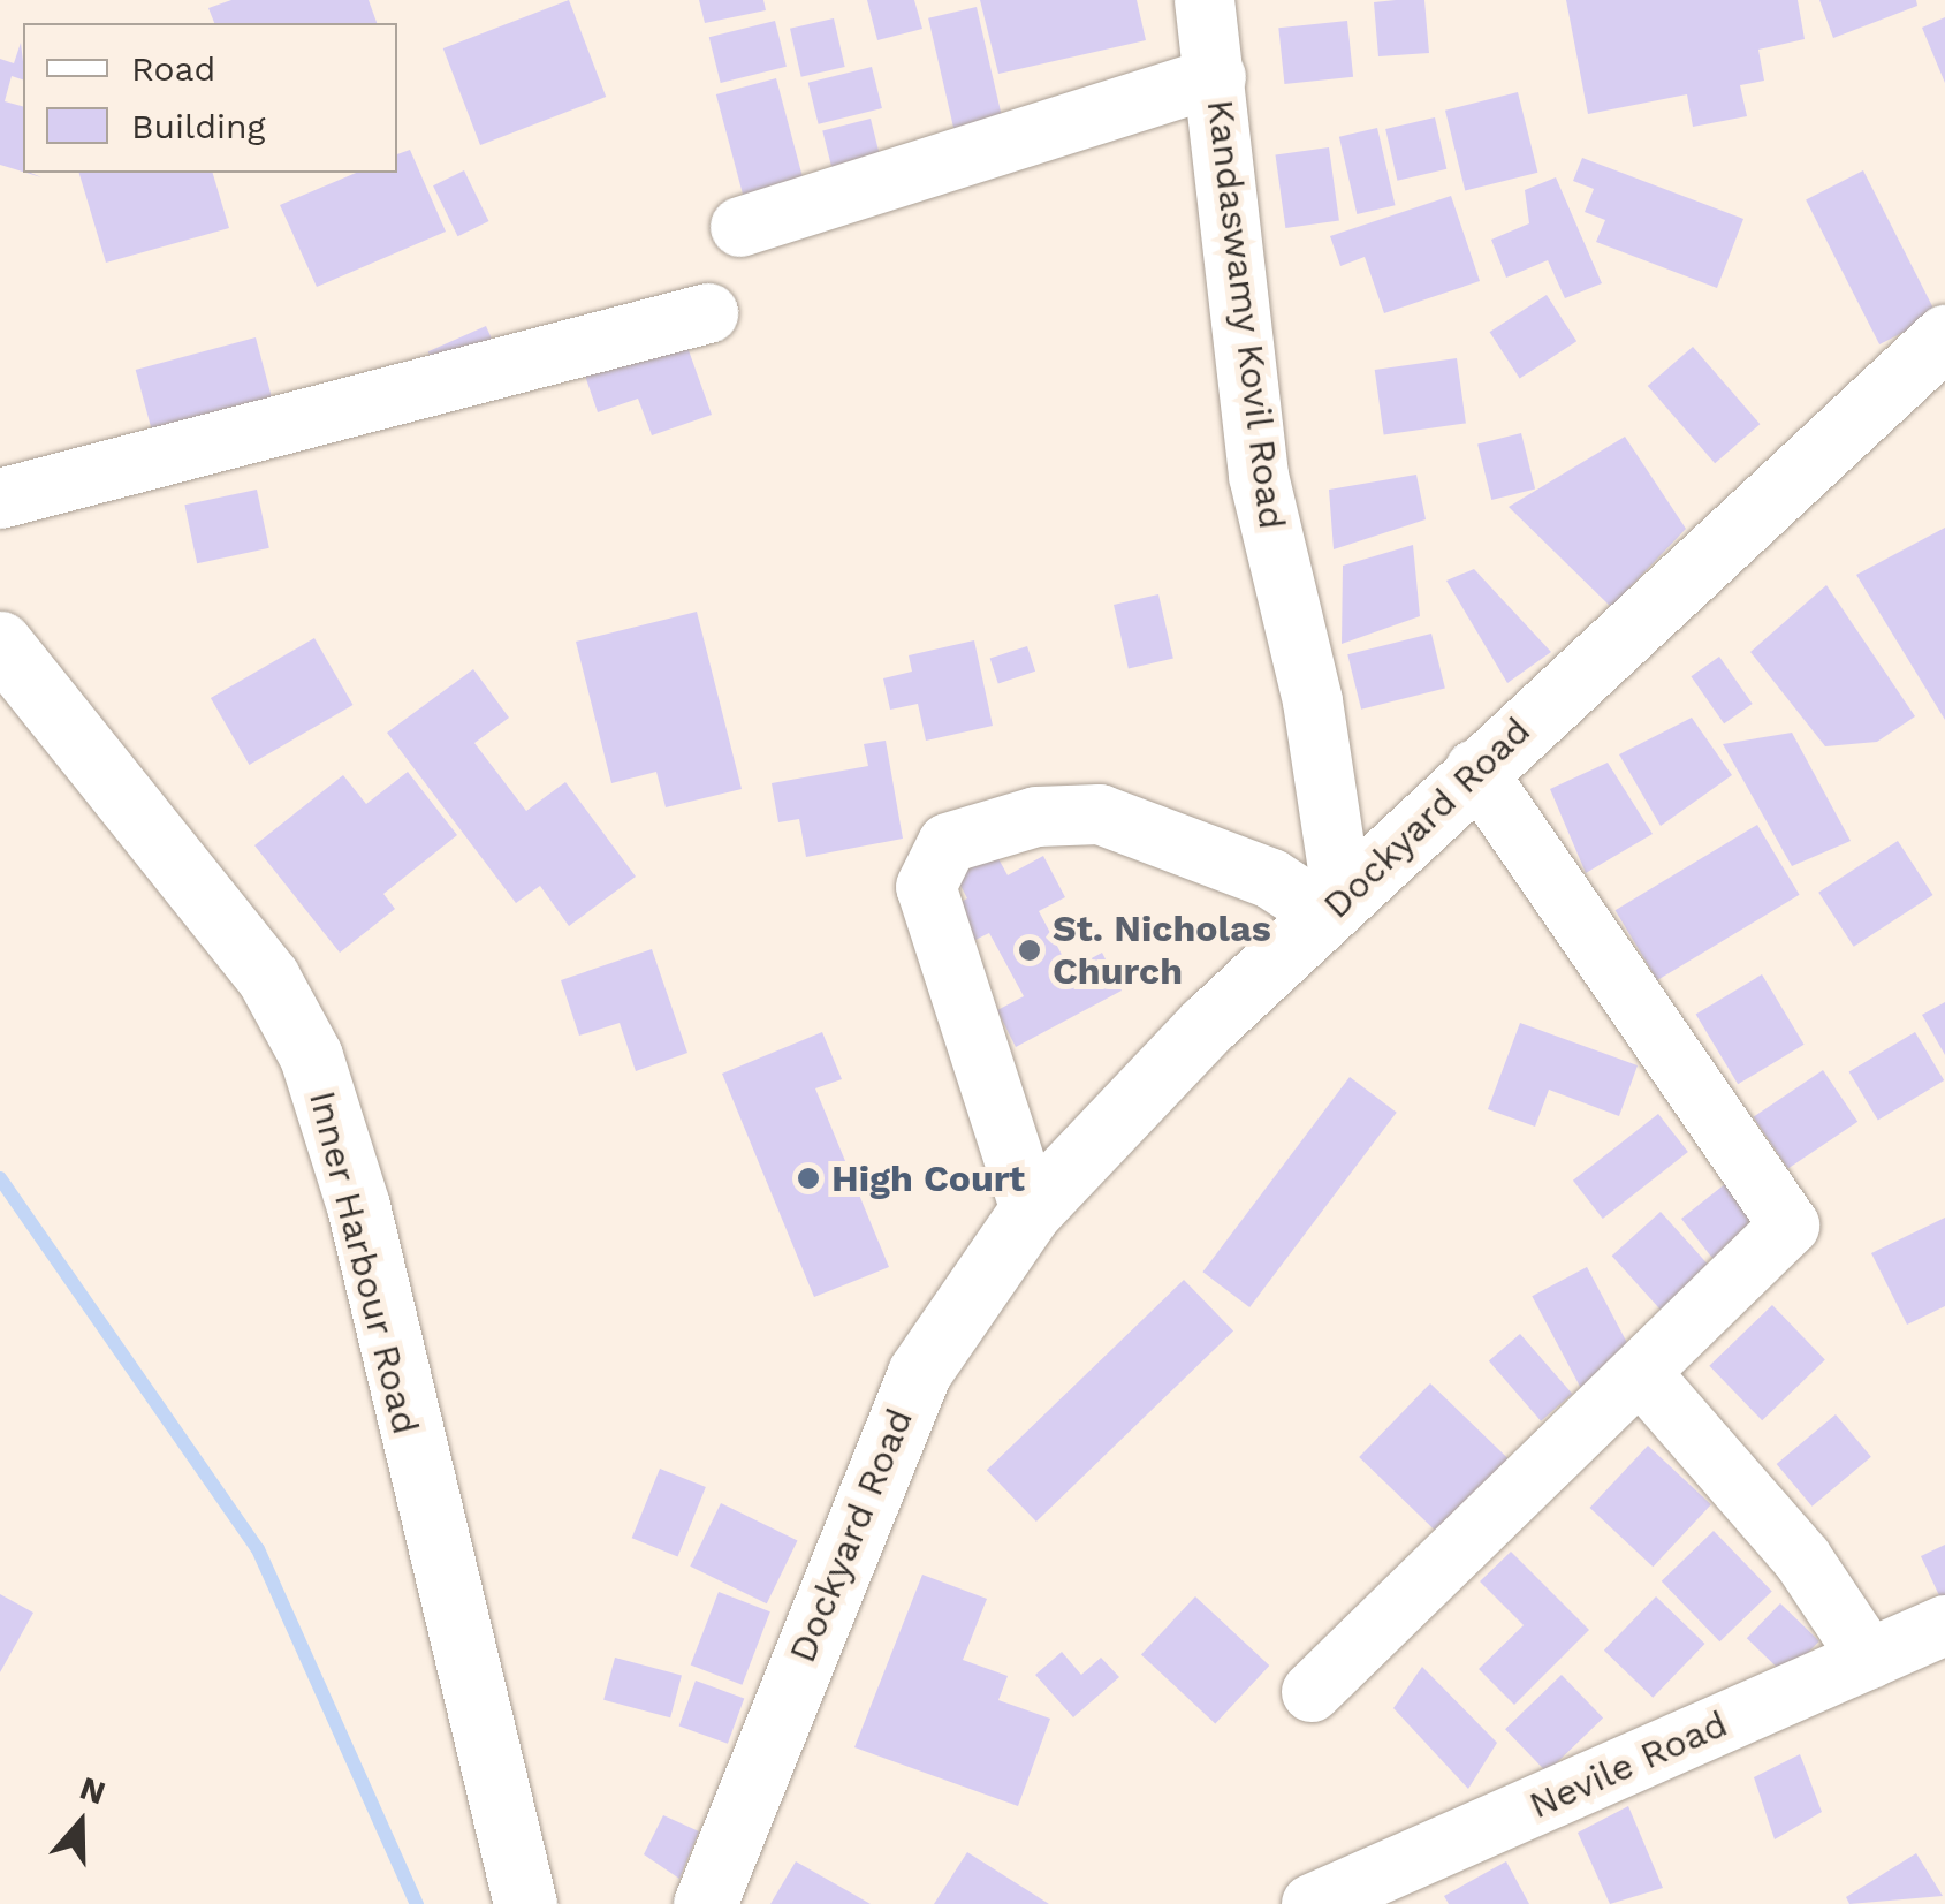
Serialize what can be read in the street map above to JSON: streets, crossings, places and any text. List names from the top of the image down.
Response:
{
  "streets": {
    "main road": ["Dockyard Road", "Inner Harbour Road"],
    "street": ["Kandaswamy Kovil Road", "Nevile Road"]
  },
  "crossings": [
    ["Kandaswamy Kovil Road", "Dockyard Road"]
  ],
  "places": ["St. Nicholas Church", "High Court"],
  "legend": ["Road", "Building"],
  "north": "top"
}
